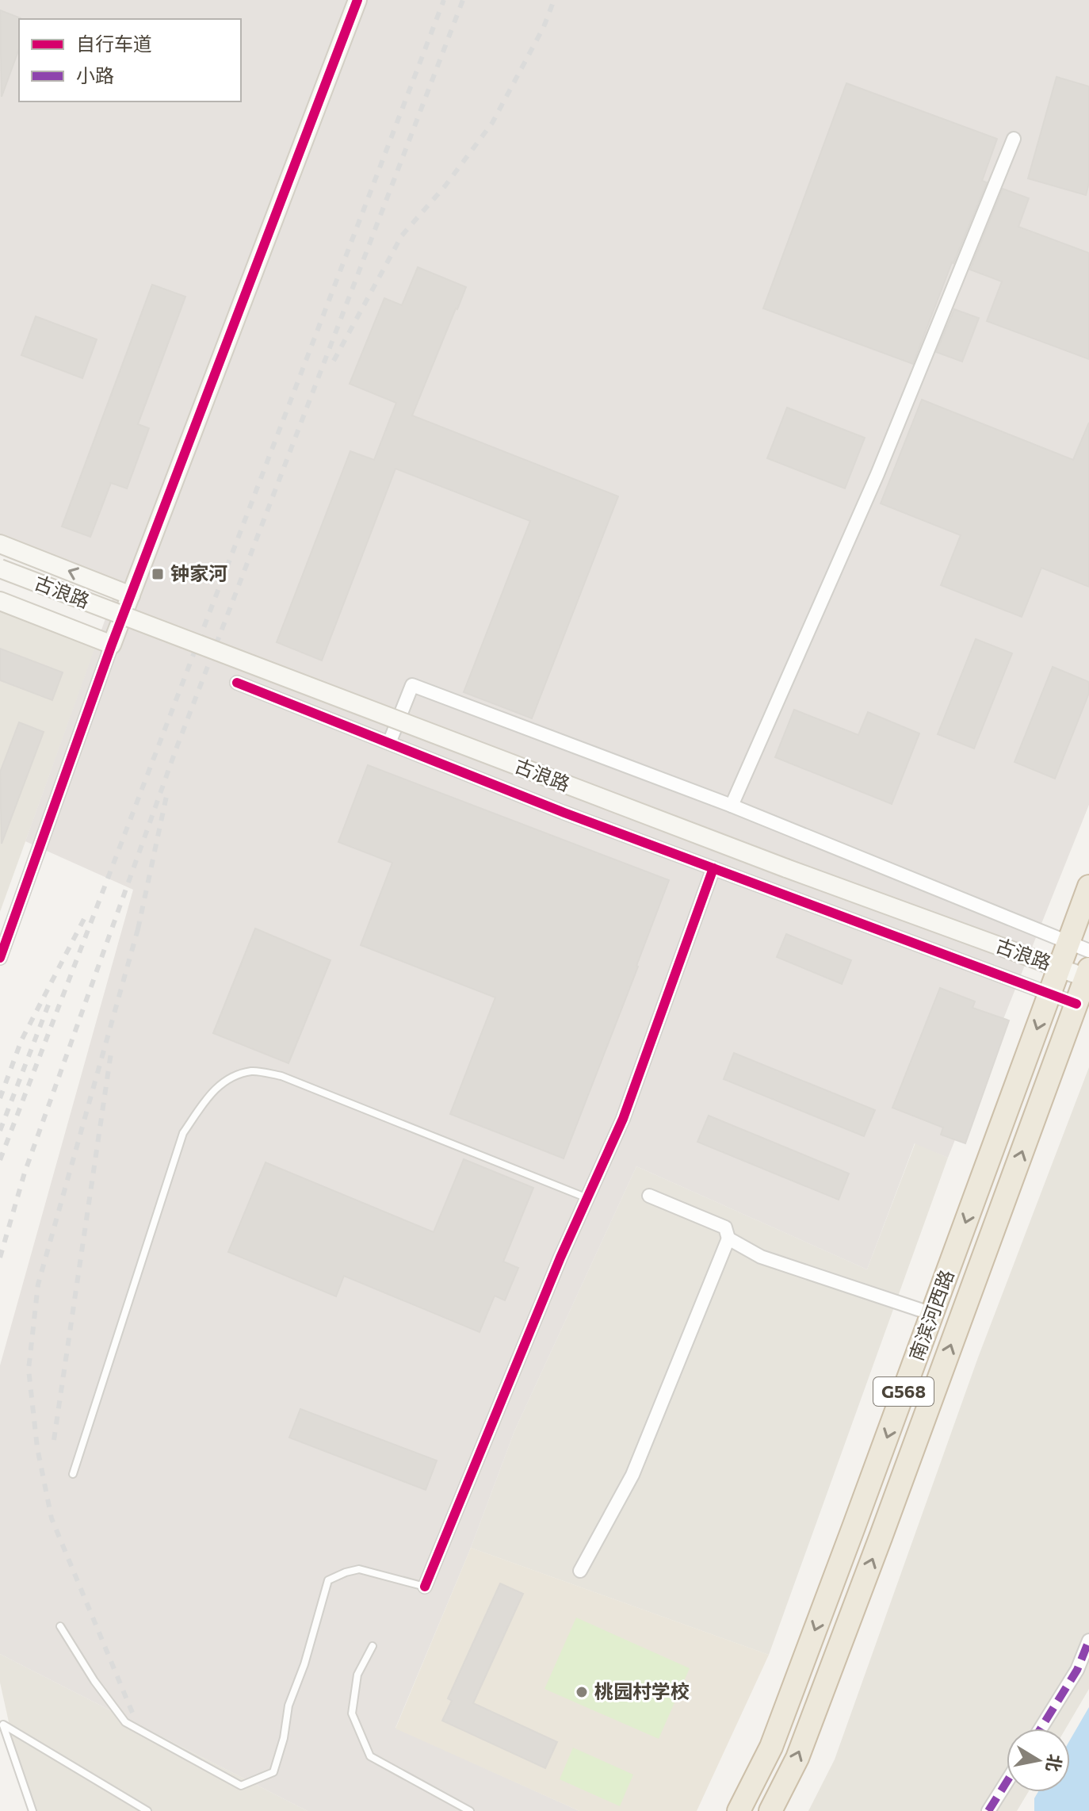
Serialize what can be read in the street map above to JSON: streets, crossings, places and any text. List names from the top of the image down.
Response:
{
  "streets": {
    "highway": ["南滨河西路", "G568"],
    "main road": ["古浪路"]
  },
  "crossings": [
    ["古浪路", "南滨河西路"]
  ],
  "places": {
    "transit": ["钟家河"],
    "other": ["桃园村学校"]
  },
  "legend": ["自行车道", "小路"],
  "north": "right"
}
